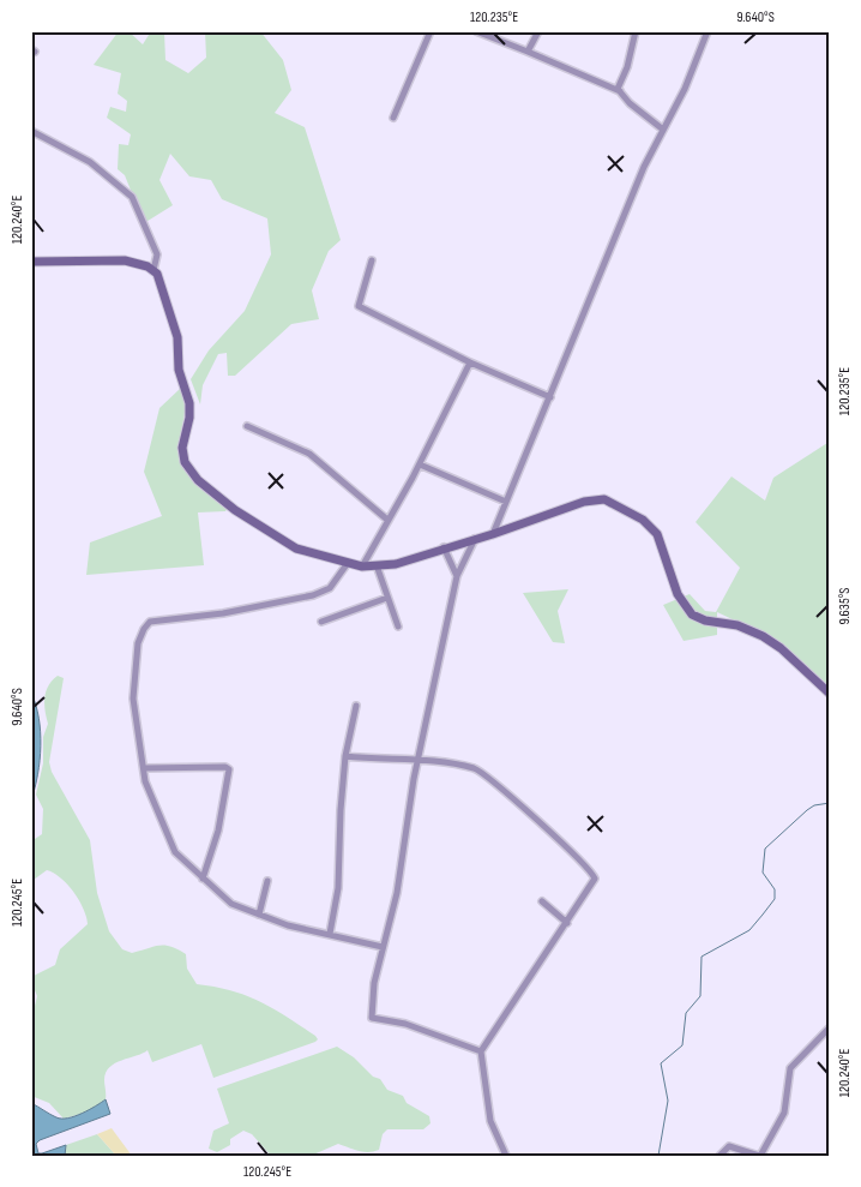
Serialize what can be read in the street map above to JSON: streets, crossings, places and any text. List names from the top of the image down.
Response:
{
  "coordinates": [
    "120.235°E",
    "9.640°S",
    "120.240°E",
    "9.635°S",
    "120.245°E"
  ]
}
